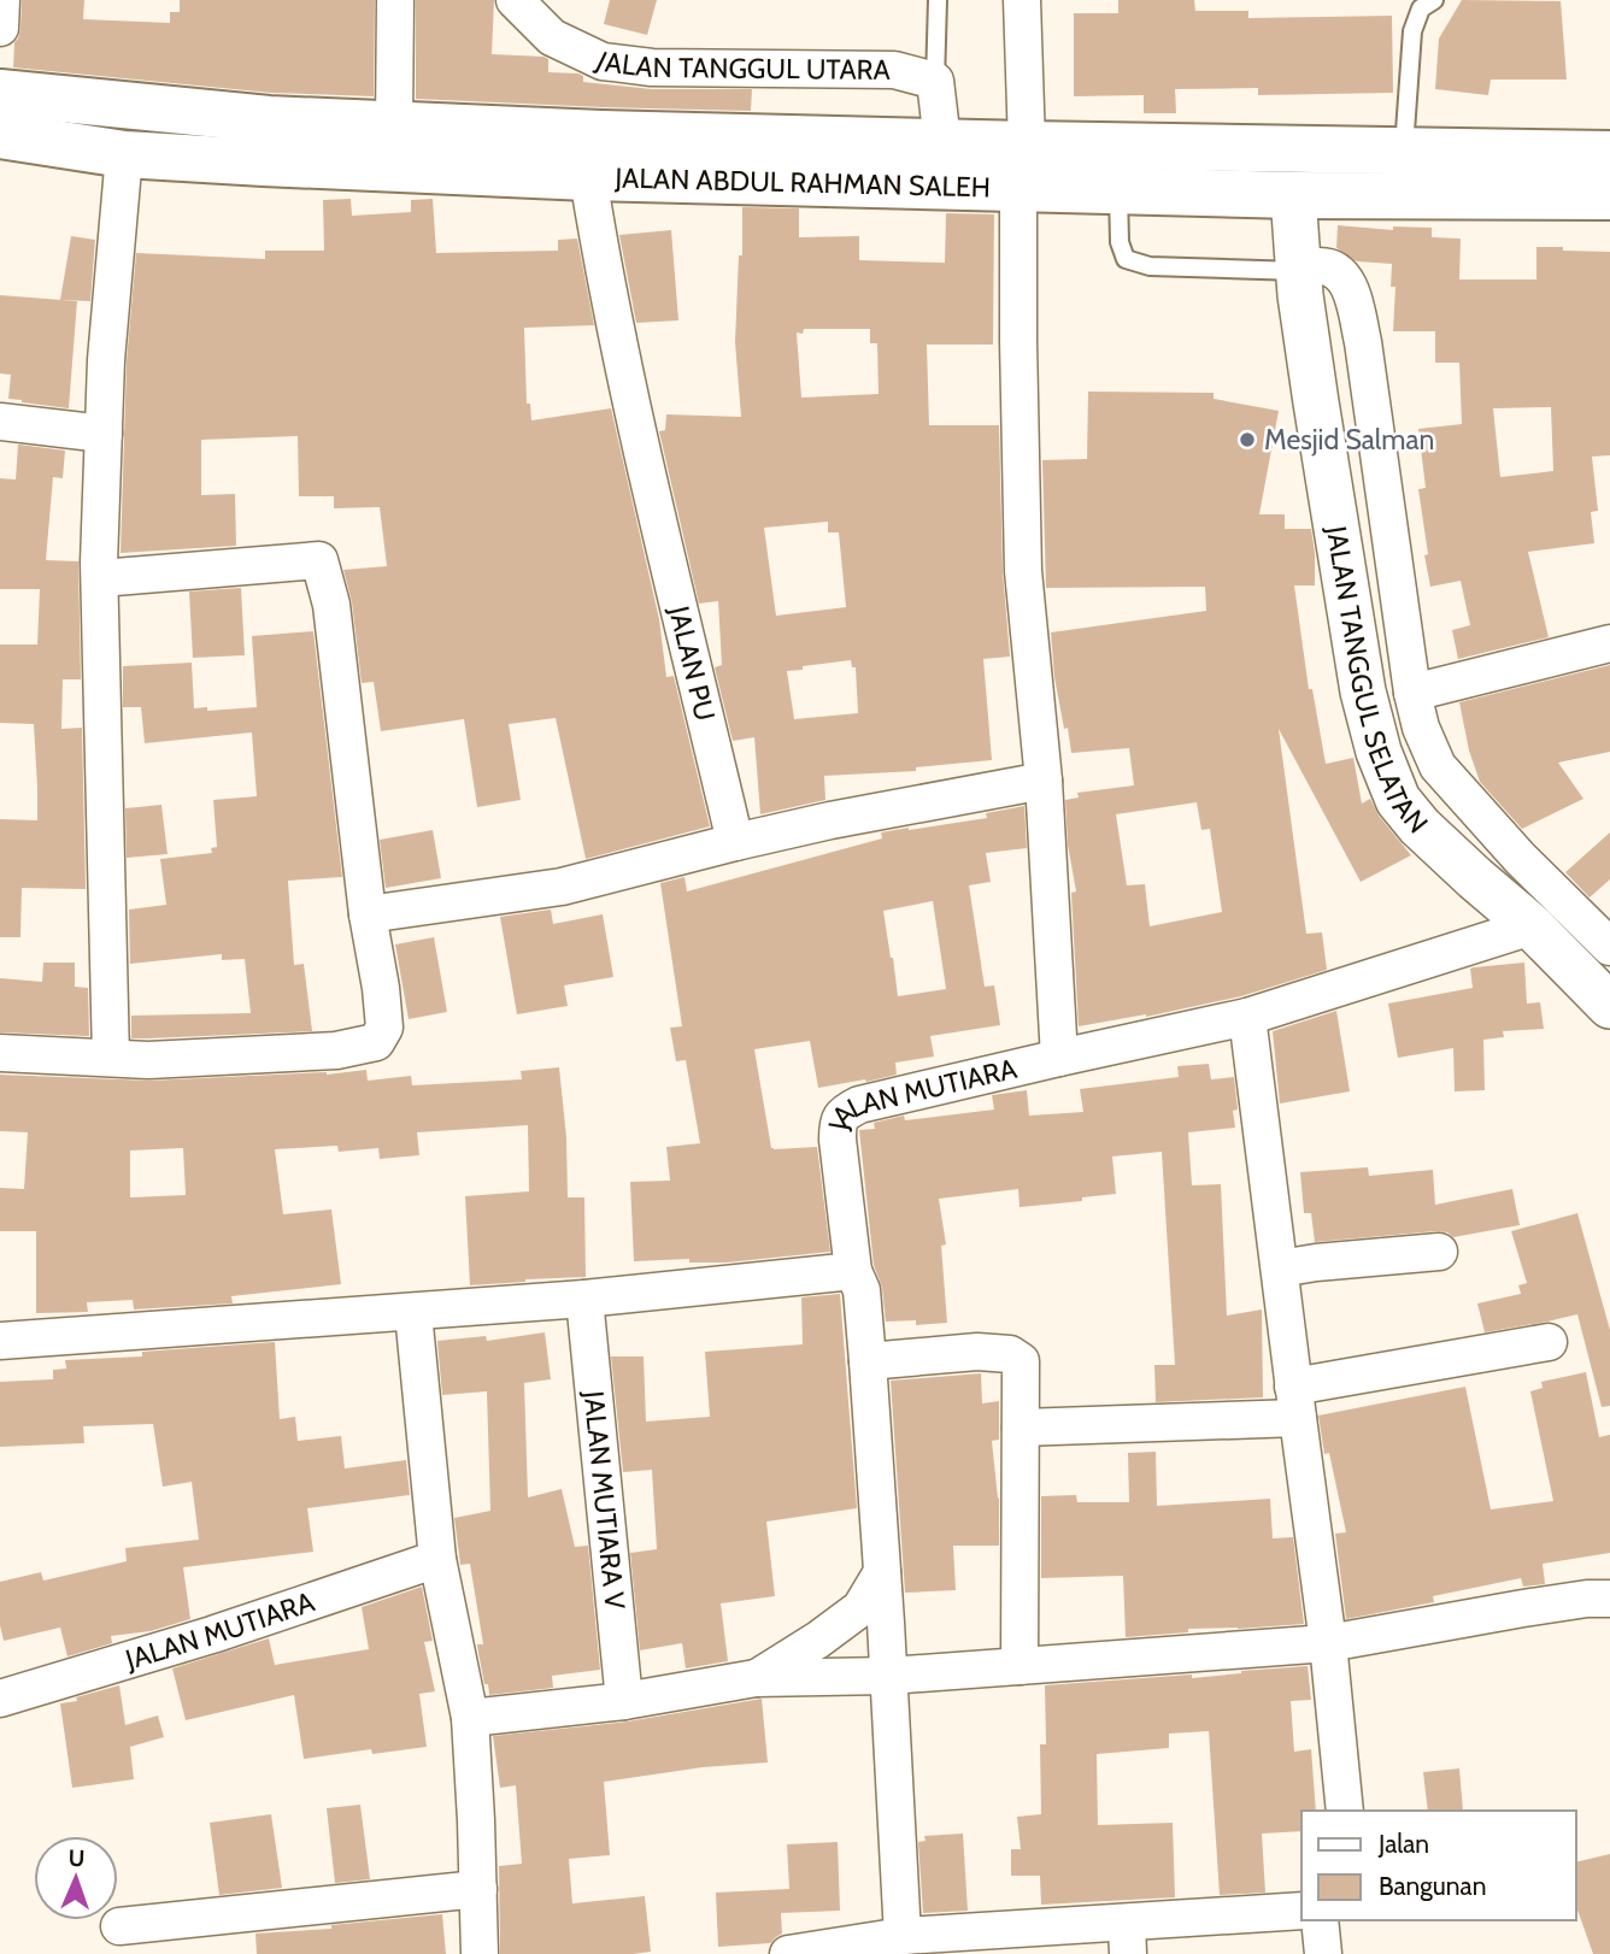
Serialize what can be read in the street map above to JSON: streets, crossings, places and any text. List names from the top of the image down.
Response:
{
  "streets": {
    "highway": ["JALAN ABDUL RAHMAN SALEH"],
    "street": [
      "JALAN TANGGUL UTARA",
      "JALAN PU",
      "JALAN TANGGUL SELATAN",
      "JALAN MUTIARA",
      "JALAN MUTIARA V"
    ]
  },
  "crossings": [
    ["JALAN ABDUL RAHMAN SALEH", "JALAN PU"],
    ["JALAN ABDUL RAHMAN SALEH", "JALAN TANGGUL SELATAN"],
    ["JALAN TANGGUL SELATAN", "JALAN MUTIARA"]
  ],
  "places": ["Mesjid Salman"],
  "legend": ["Jalan", "Bangunan"],
  "north": "top"
}
